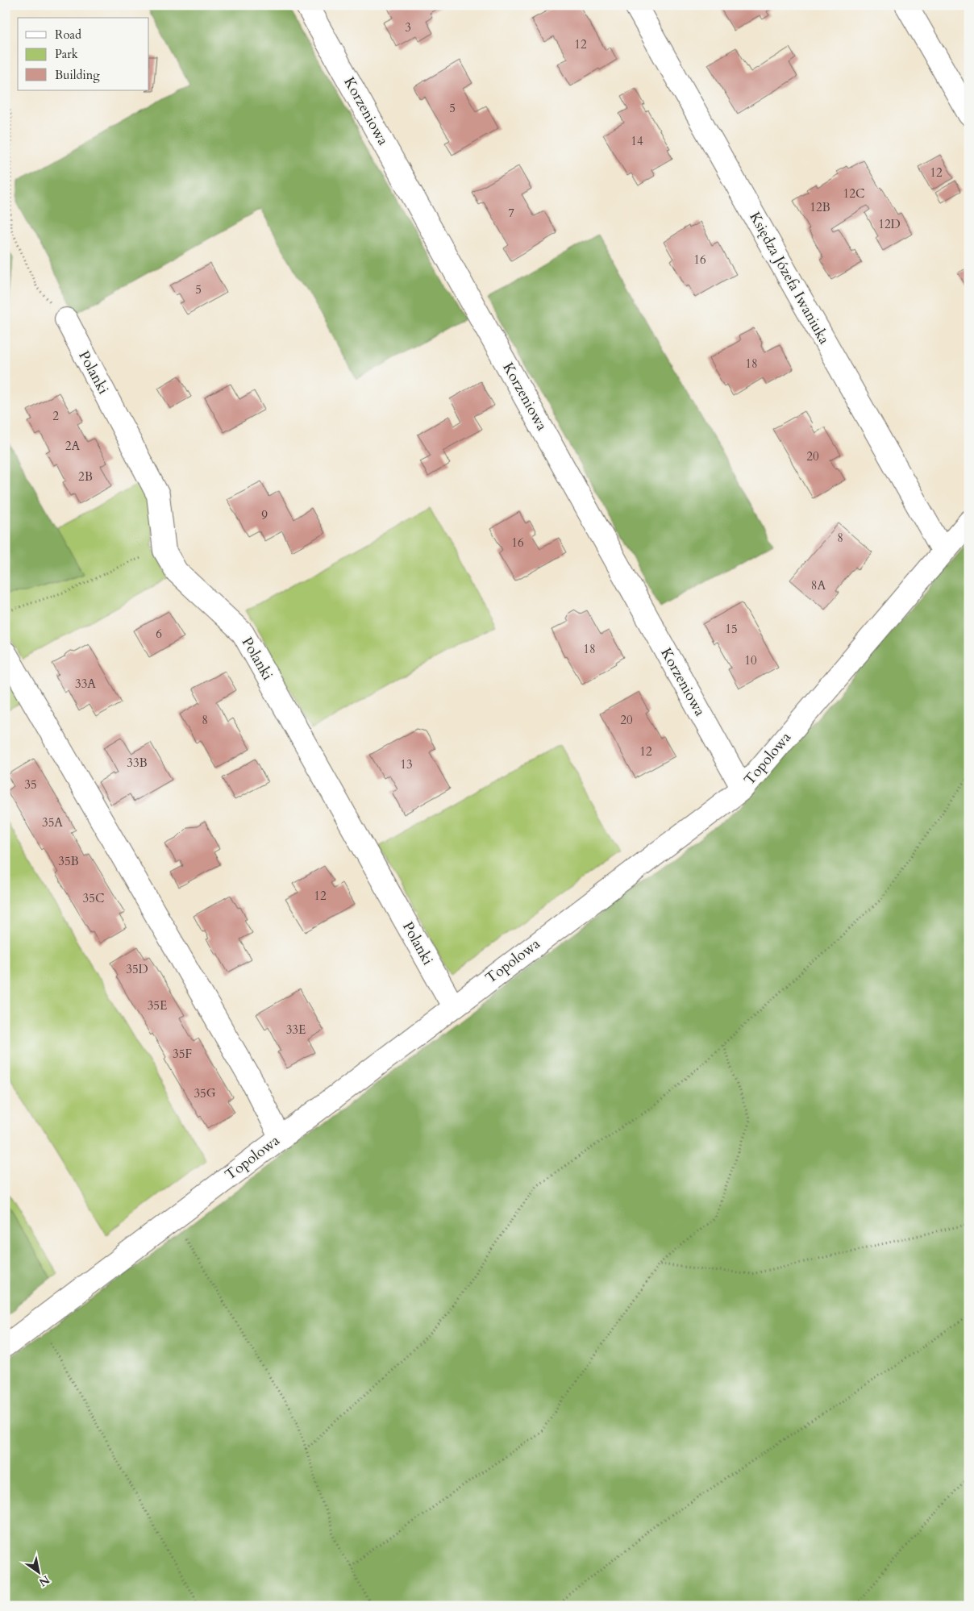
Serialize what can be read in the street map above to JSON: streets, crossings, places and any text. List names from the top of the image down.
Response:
{
  "streets": {
    "street": [
      "Korzeniowa",
      "Księdza Józefa Iwaniuka",
      "Polanki",
      "Topolowa"
    ]
  },
  "crossings": [
    ["Korzeniowa", "Topolowa"],
    ["Księdza Józefa Iwaniuka", "Topolowa"],
    ["Polanki", "Topolowa"]
  ],
  "house_numbers": [
    "3",
    "12",
    "5",
    "14",
    "12",
    "12C",
    "12B",
    "7",
    "12D",
    "16",
    "5",
    "18",
    "2",
    "2A",
    "20",
    "2B",
    "9",
    "8",
    "16",
    "8A",
    "15",
    "6",
    "18",
    "10",
    "33A",
    "8",
    "20",
    "12",
    "33B",
    "13",
    "35",
    "35A",
    "35B",
    "12",
    "35C",
    "35D",
    "35E",
    "33E",
    "35F",
    "35G"
  ],
  "legend": ["Road", "Park", "Building"],
  "north": "bottom right"
}
